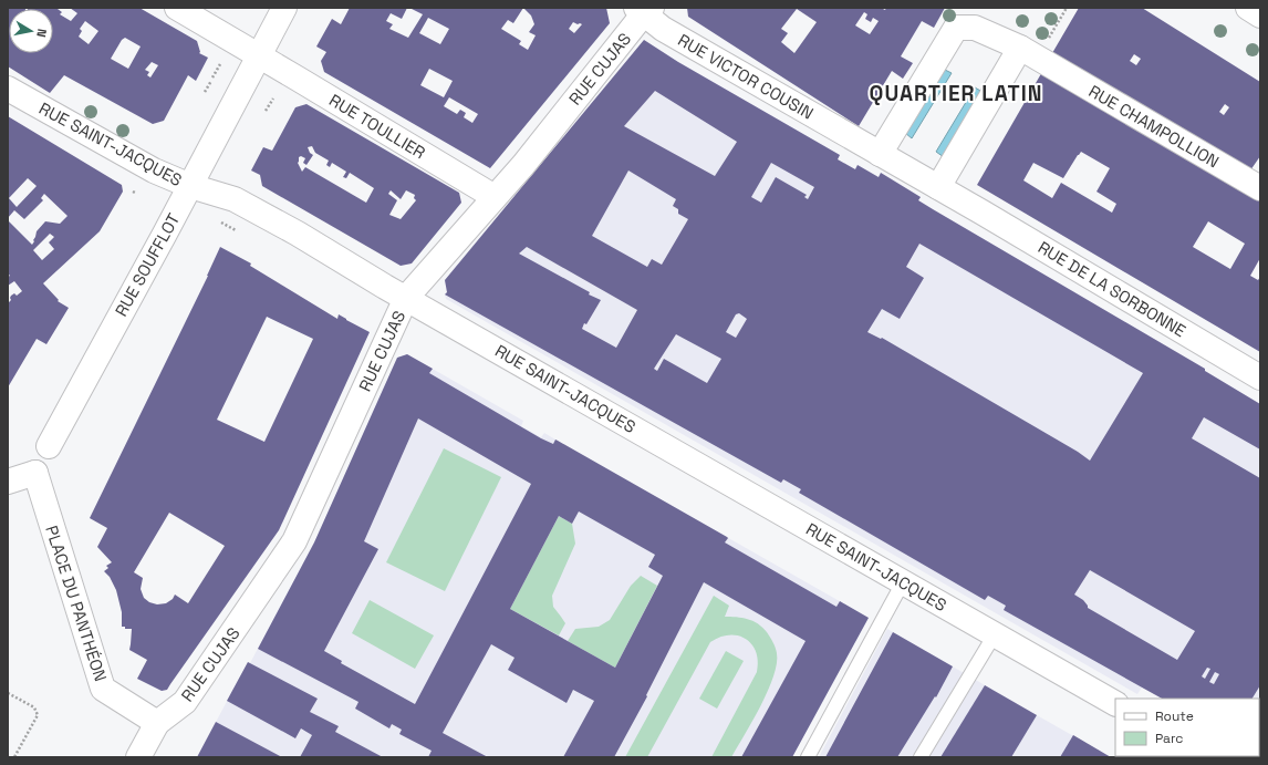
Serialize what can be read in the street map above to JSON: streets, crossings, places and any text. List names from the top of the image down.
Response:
{
  "streets": {
    "street": [
      "RUE CUJAS",
      "RUE VICTOR COUSIN",
      "RUE TOULLIER",
      "RUE CHAMPOLLION",
      "RUE SAINT-JACQUES",
      "RUE SOUFFLOT",
      "RUE DE LA SORBONNE",
      "PLACE DU PANTHÉON"
    ]
  },
  "crossings": [
    ["RUE CUJAS", "RUE VICTOR COUSIN"],
    ["RUE CUJAS", "RUE TOULLIER"],
    ["RUE CUJAS", "RUE SAINT-JACQUES"],
    ["RUE CUJAS", "PLACE DU PANTHÉON"],
    ["RUE VICTOR COUSIN", "RUE CHAMPOLLION"],
    ["RUE VICTOR COUSIN", "RUE DE LA SORBONNE"],
    ["RUE TOULLIER", "RUE SOUFFLOT"],
    ["RUE SAINT-JACQUES", "RUE SOUFFLOT"],
    ["RUE SOUFFLOT", "PLACE DU PANTHÉON"]
  ],
  "districts": ["QUARTIER LATIN"],
  "legend": ["Route", "Parc"],
  "north": "right"
}
